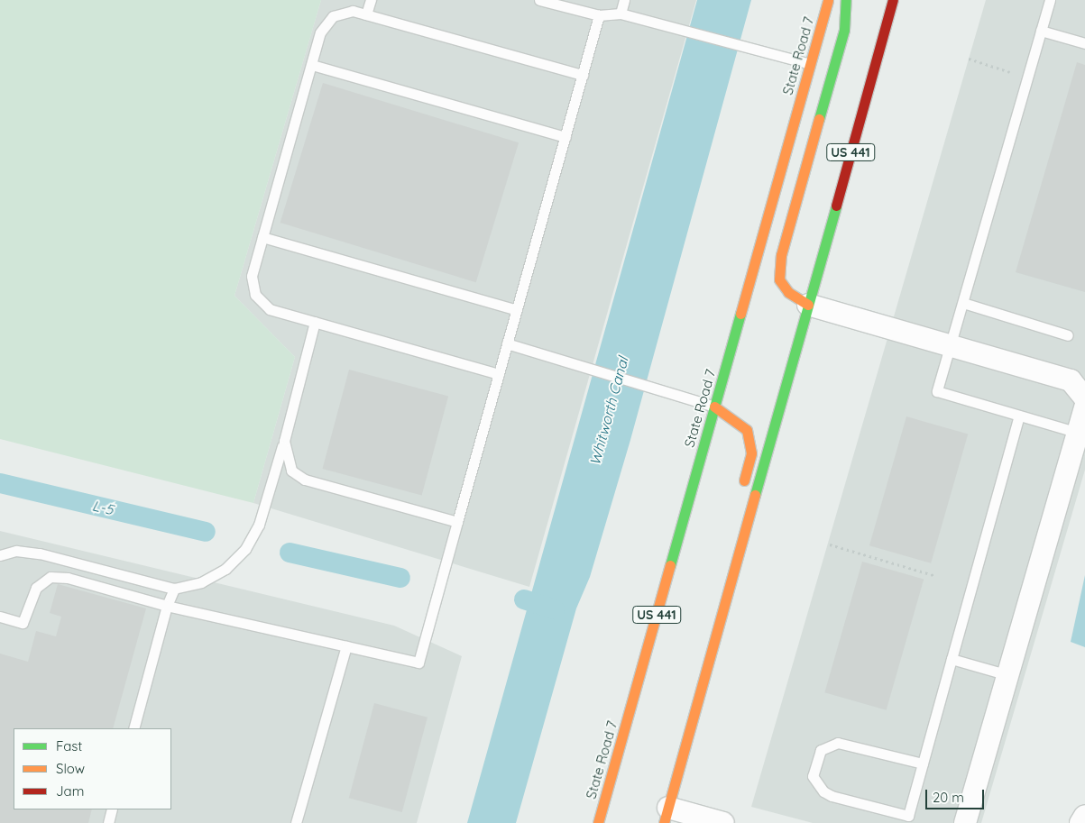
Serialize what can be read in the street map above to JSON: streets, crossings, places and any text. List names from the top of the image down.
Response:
{
  "streets": {
    "main road": ["State Road 7", "US 441"]
  },
  "water": ["Whitworth Canal", "L-5"],
  "legend": ["Fast", "Slow", "Jam"],
  "scale_bar": "20 m"
}
